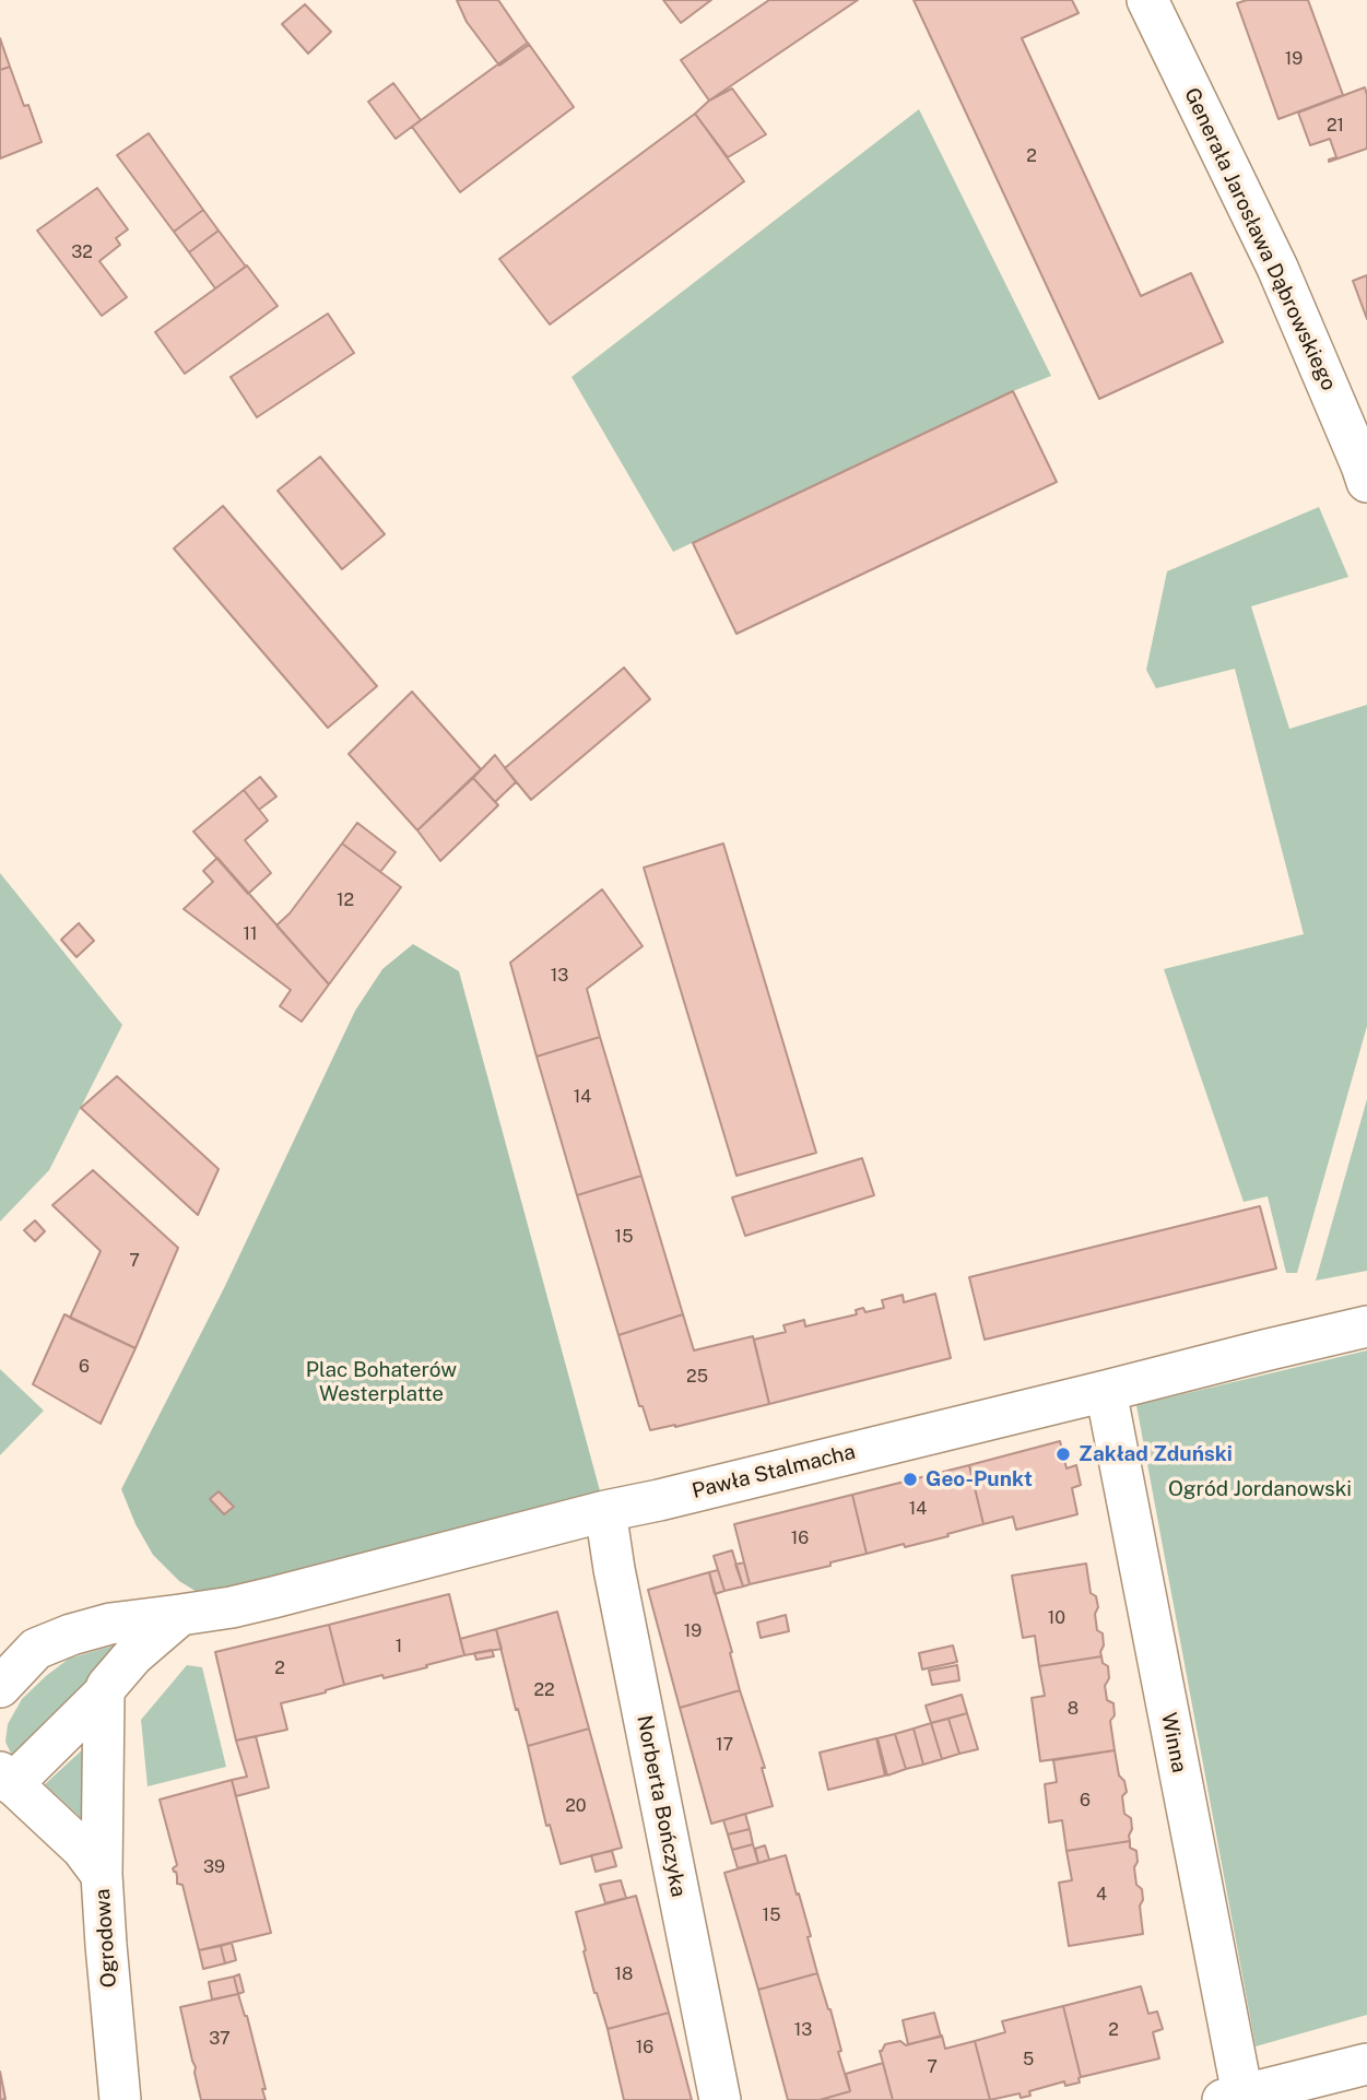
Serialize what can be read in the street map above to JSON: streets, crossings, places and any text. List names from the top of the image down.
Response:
{
  "streets": {
    "street": [
      "Generała Jarosława Dąbrowskiego",
      "Pawła Stalmacha",
      "Winna",
      "Norberta Bończyka",
      "Ogrodowa"
    ]
  },
  "crossings": [
    ["Pawła Stalmacha", "Winna"],
    ["Pawła Stalmacha", "Norberta Bończyka"]
  ],
  "parks": ["Plac Bohaterów Westerplatte", "Ogród Jordanowski"],
  "places": ["Zakład Zduński", "Geo-Punkt"],
  "house_numbers": [
    "19",
    "21",
    "2",
    "32",
    "12",
    "11",
    "13",
    "14",
    "15",
    "7",
    "6",
    "25",
    "14",
    "16",
    "10",
    "19",
    "1",
    "2",
    "22",
    "8",
    "17",
    "6",
    "20",
    "39",
    "4",
    "15",
    "18",
    "13",
    "2",
    "37",
    "16",
    "5",
    "7"
  ]
}
